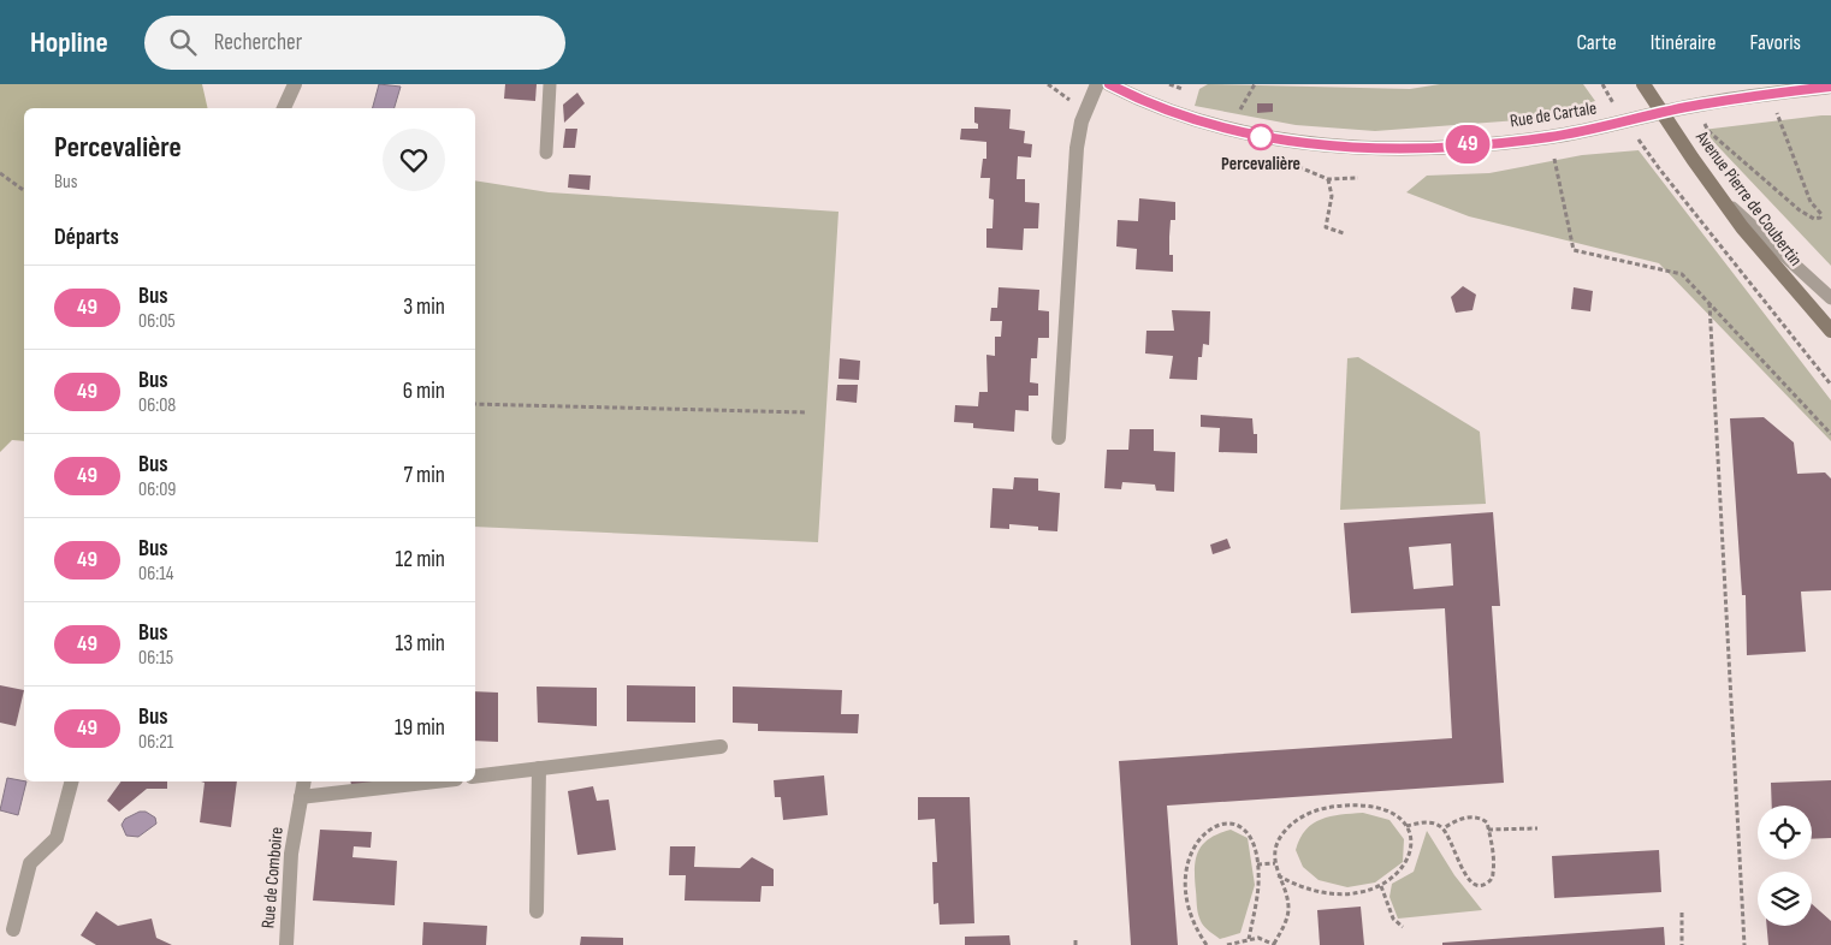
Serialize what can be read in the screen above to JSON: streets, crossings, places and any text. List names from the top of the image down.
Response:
{
  "streets": {
    "main road": ["Avenue Pierre de Coubertin"],
    "street": ["Rue de Cartale", "Rue de Comboire"]
  },
  "places": ["Percevalière"],
  "lines": ["bus line 49"],
  "page": {
    "header": "Hopline",
    "search": "Rechercher",
    "nav": ["Carte", "Itinéraire", "Favoris"],
    "on_map": "49",
    "heading": [
      ["Percevalière", "Bus"],
      "Départs"
    ],
    "list": [
      {
        "mark": "49",
        "name": "Bus",
        "note": "06:05",
        "value": "3 min"
      },
      {
        "mark": "49",
        "name": "Bus",
        "note": "06:08",
        "value": "6 min"
      },
      {
        "mark": "49",
        "name": "Bus",
        "note": "06:09",
        "value": "7 min"
      },
      {
        "mark": "49",
        "name": "Bus",
        "note": "06:14",
        "value": "12 min"
      },
      {
        "mark": "49",
        "name": "Bus",
        "note": "06:15",
        "value": "13 min"
      },
      {
        "mark": "49",
        "name": "Bus",
        "note": "06:21",
        "value": "19 min"
      }
    ]
  }
}
